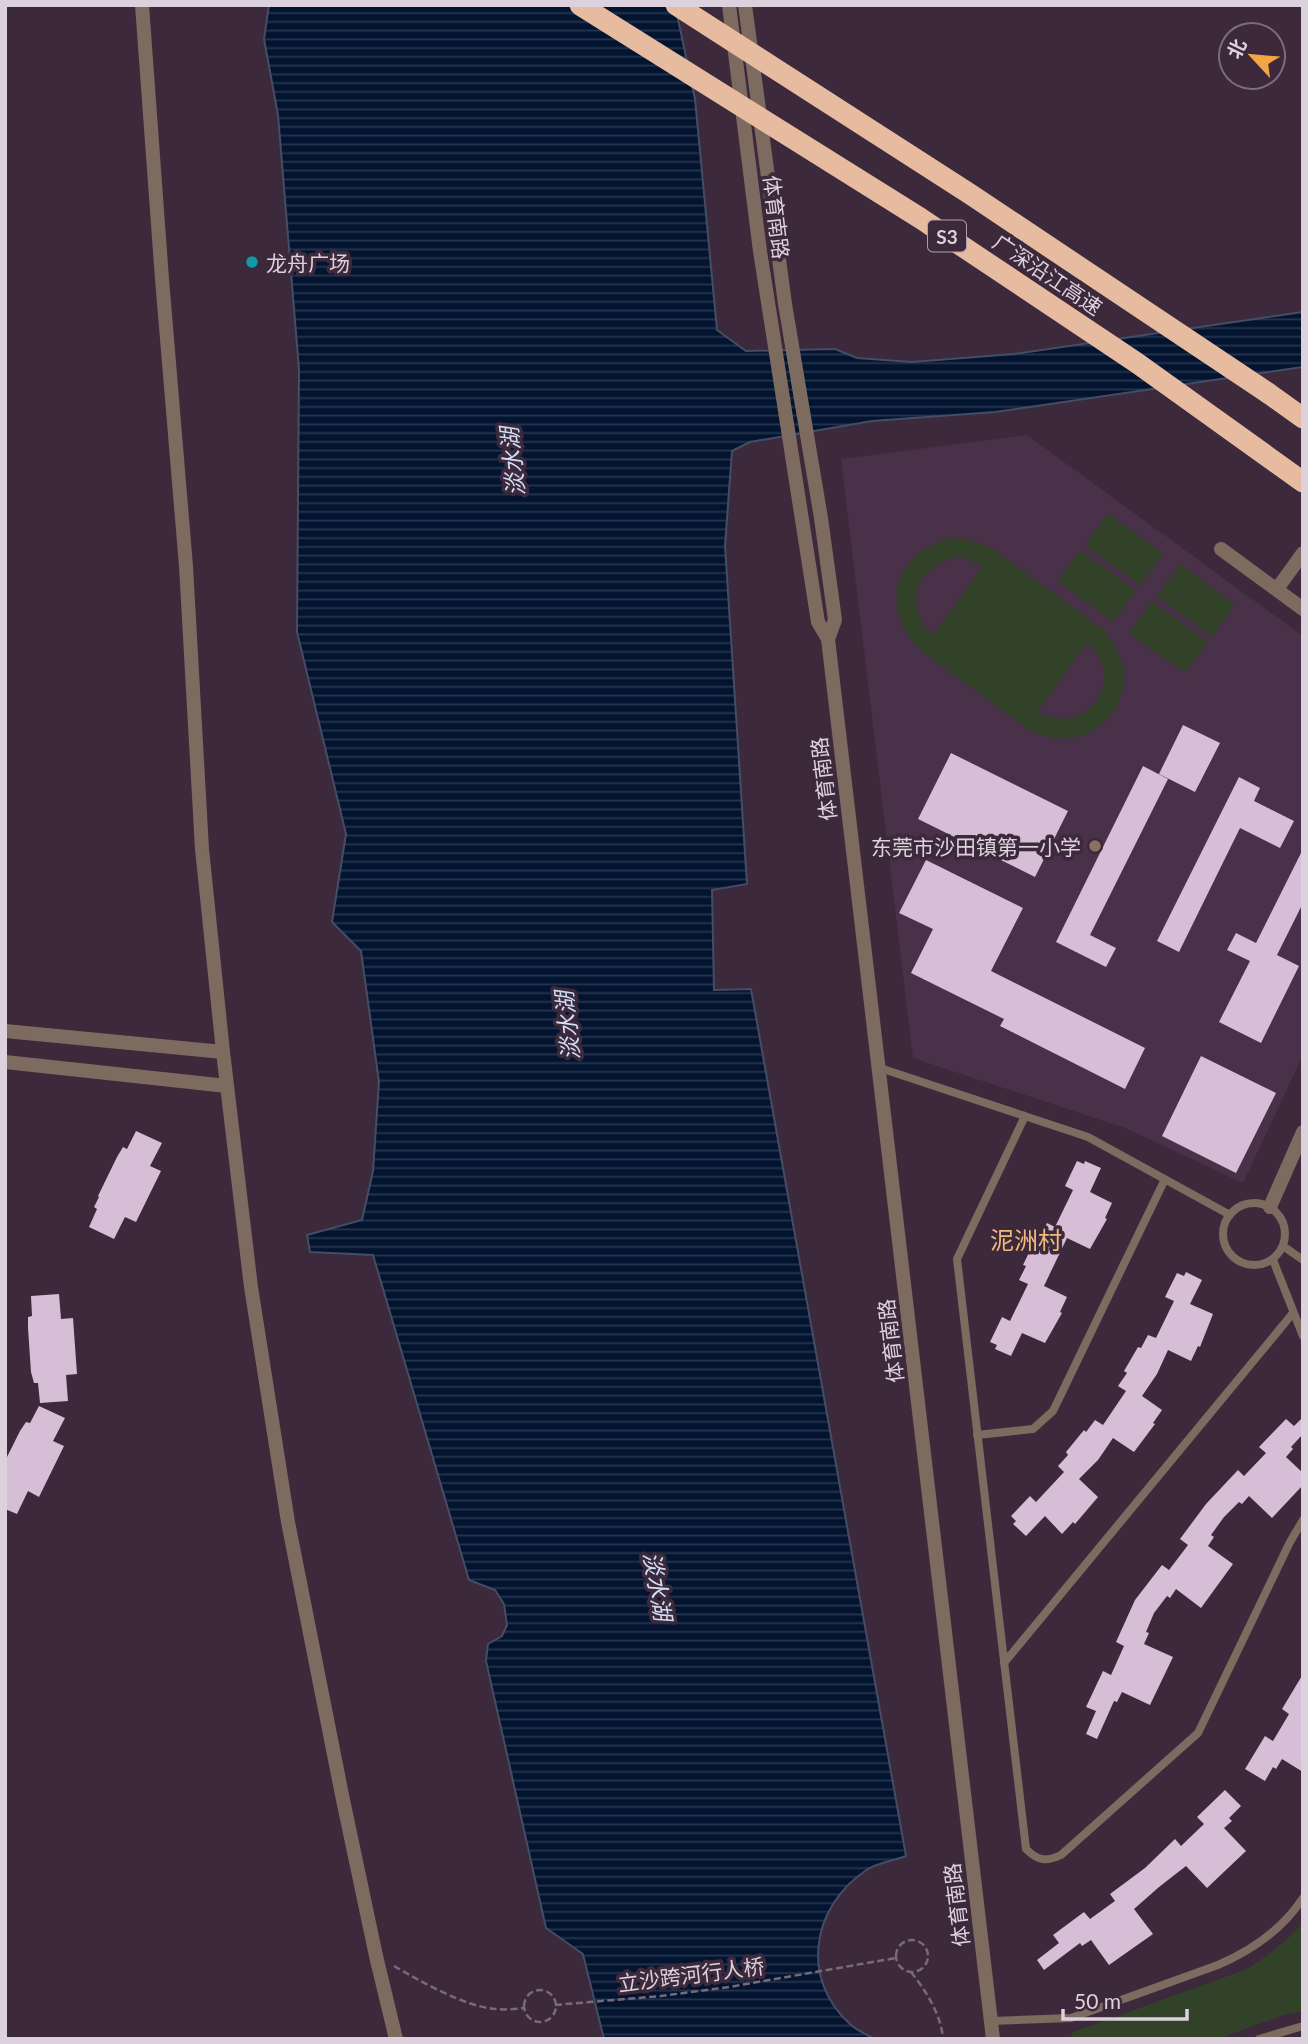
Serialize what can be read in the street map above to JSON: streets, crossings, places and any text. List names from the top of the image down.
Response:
{
  "streets": {
    "highway": ["S3", "广深沿江高速"],
    "street": ["体育南路"],
    "path": ["立沙跨河行人桥"]
  },
  "districts": ["泥洲村"],
  "water": ["淡水湖"],
  "places": ["龙舟广场", "东莞市沙田镇第一小学"],
  "scale_bar": "50 m",
  "north": "top left"
}
